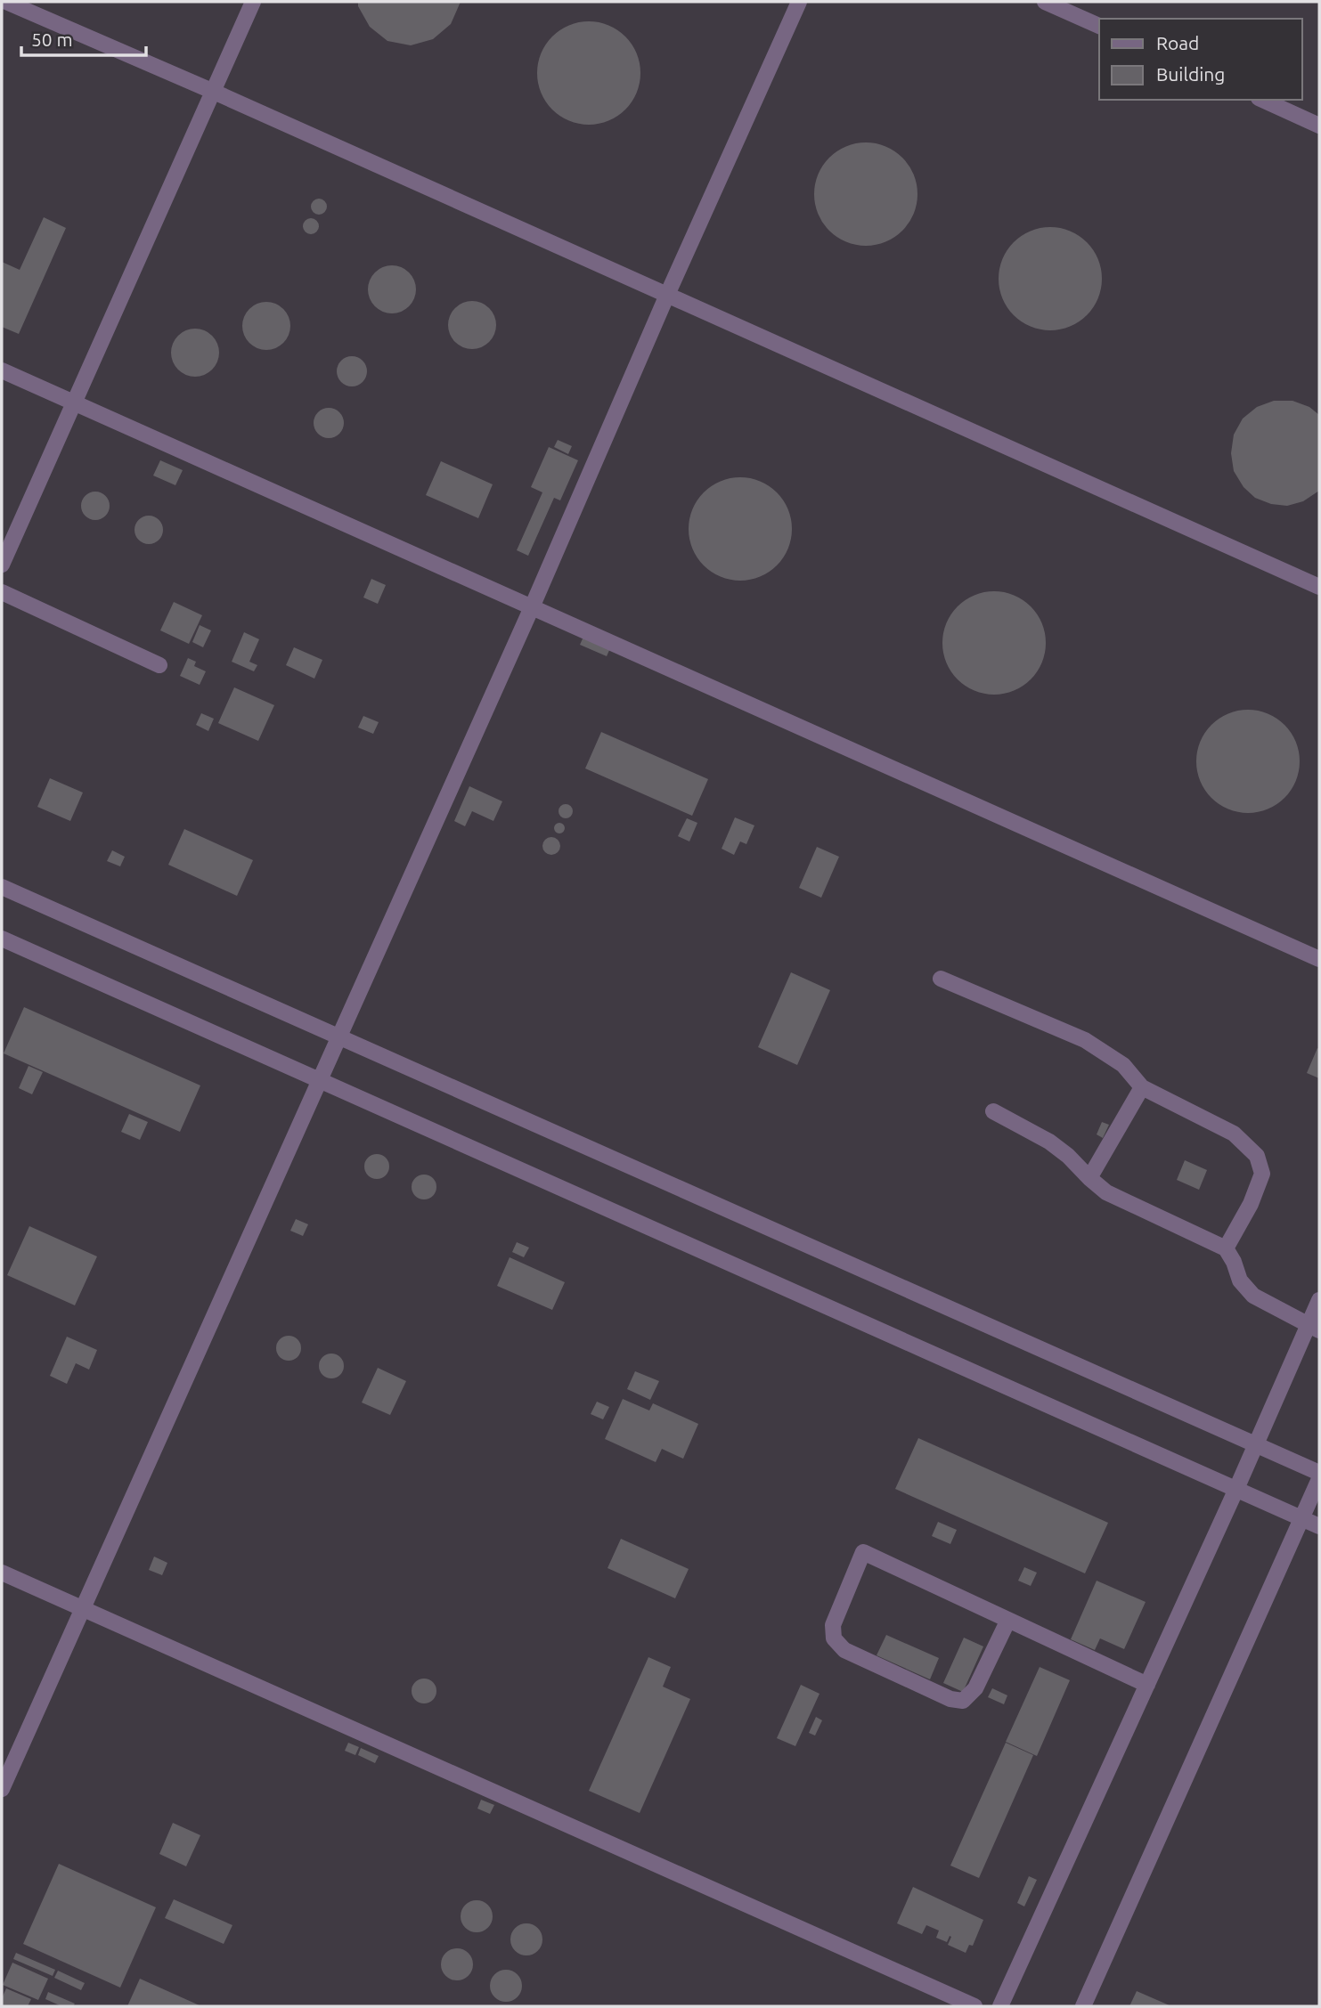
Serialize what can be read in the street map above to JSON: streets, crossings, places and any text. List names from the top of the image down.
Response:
{
  "legend": ["Road", "Building"],
  "scale_bar": "50 m"
}
